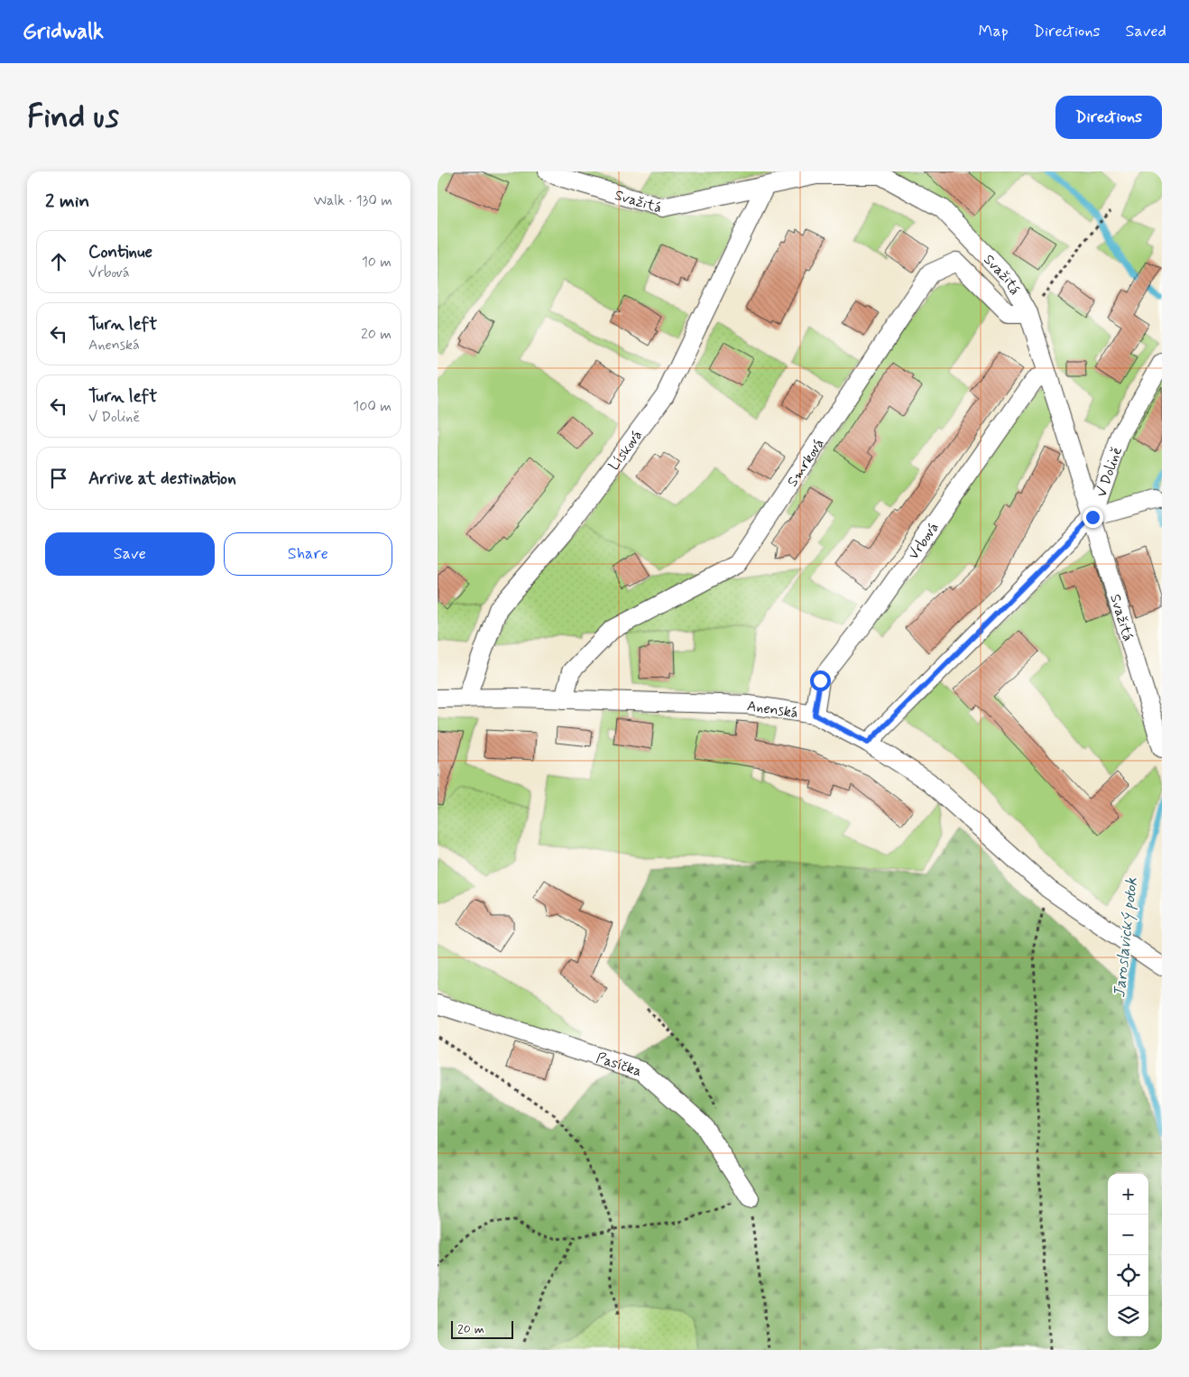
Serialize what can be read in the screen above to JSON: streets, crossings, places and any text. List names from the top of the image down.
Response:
{
  "streets": {
    "street": [
      "Svažitá",
      "Lísková",
      "Smrková",
      "V Dolině",
      "Vrbová",
      "Anenská",
      "Pasíčka"
    ]
  },
  "crossings": [
    ["Svažitá", "Lísková"],
    ["Svažitá", "Smrková"],
    ["Svažitá", "V Dolině"],
    ["Svažitá", "Vrbová"],
    ["Lísková", "Anenská"],
    ["Smrková", "Anenská"],
    ["V Dolině", "Anenská"],
    ["Vrbová", "Anenská"]
  ],
  "water": ["Jaroslavický potok"],
  "scale_bar": "20 m",
  "page": {
    "header": "Gridwalk",
    "nav": ["Map", "Directions", "Saved"],
    "buttons": [
      "Directions",
      ["Save", "Share"]
    ],
    "title": "Find us",
    "heading": ["2 min", "Walk · 130 m"],
    "list": [
      ["Continue", "Vrbová", "10 m"],
      ["Turn left", "Anenská", "20 m"],
      ["Turn left", "V Dolině", "100 m"],
      "Arrive at destination"
    ],
    "map_buttons": ["+", "−"],
    "scale": "20 m"
  }
}
